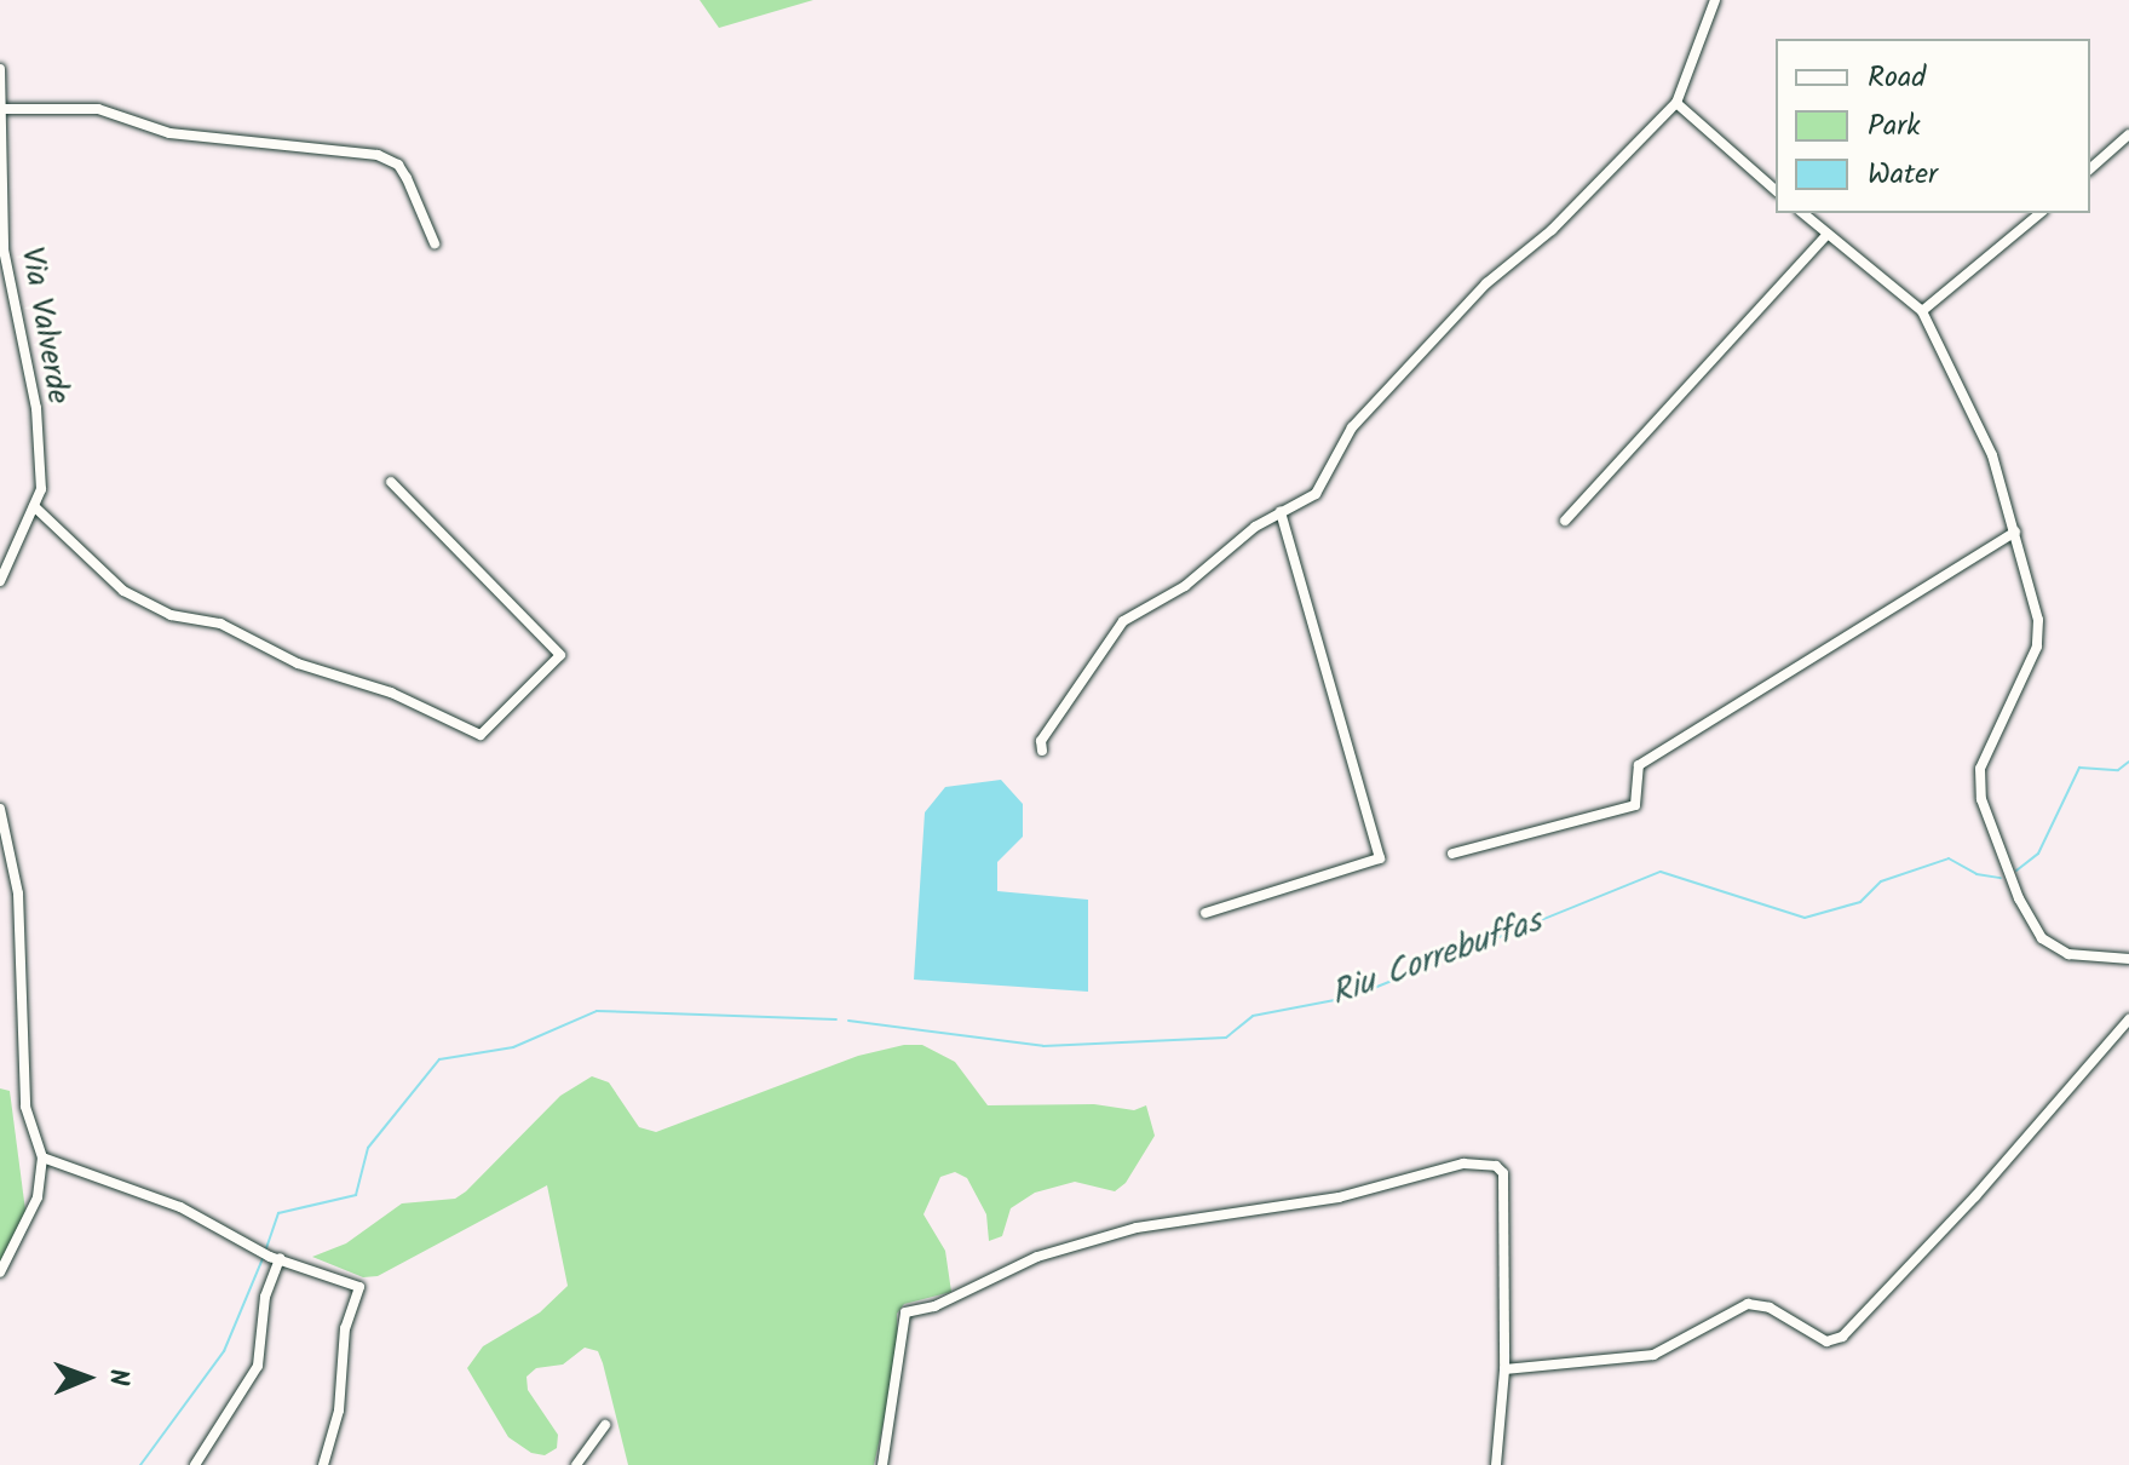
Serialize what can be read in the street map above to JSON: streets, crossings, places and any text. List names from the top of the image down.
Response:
{
  "streets": {
    "street": ["Via Valverde"]
  },
  "water": ["Riu Correbuffas"],
  "legend": ["Road", "Park", "Water"],
  "north": "right"
}
